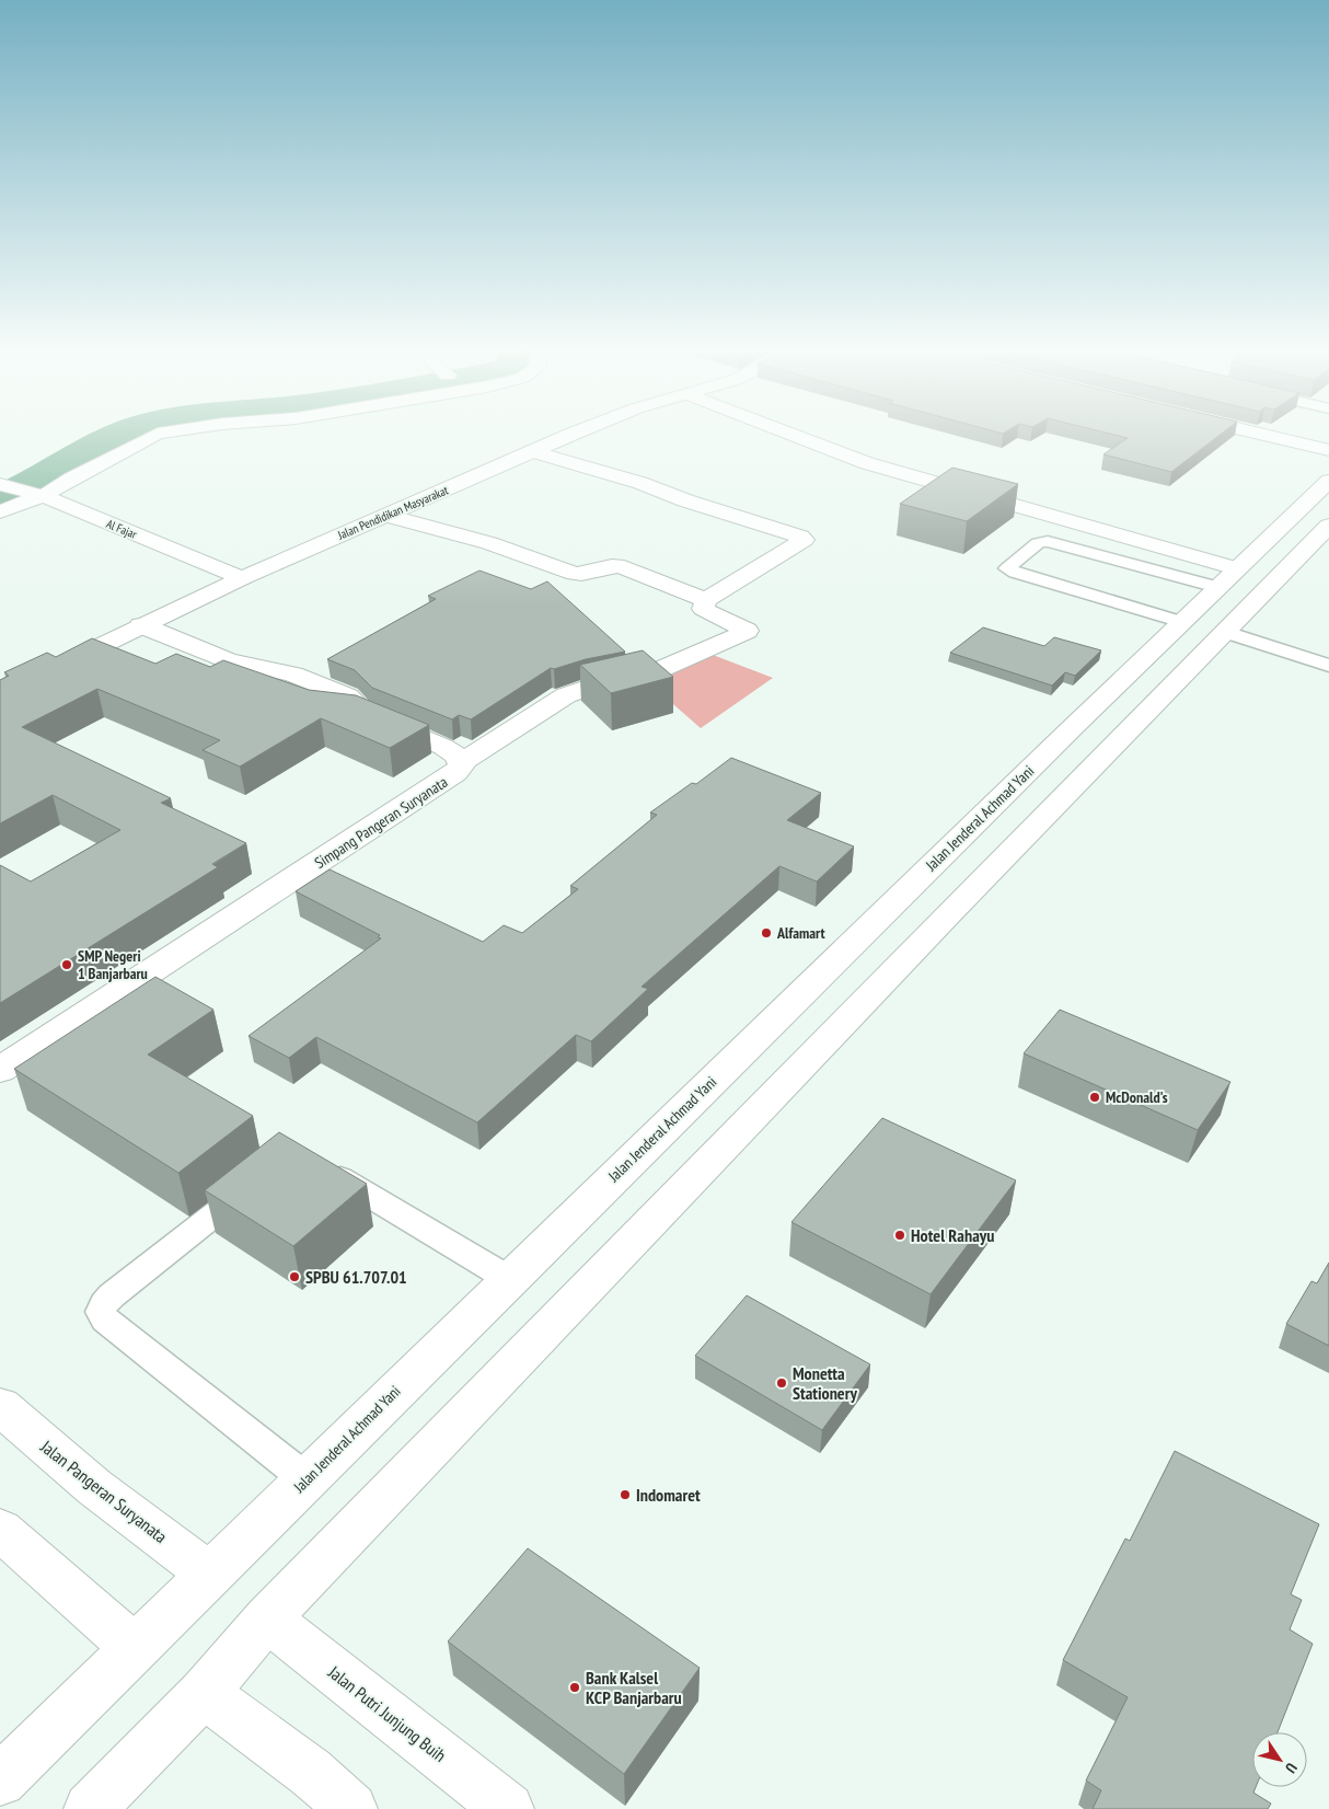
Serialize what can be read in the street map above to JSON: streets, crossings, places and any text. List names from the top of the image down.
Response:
{
  "streets": {
    "main road": [
      "Jalan Pendidikan Masyarakat",
      "Al Fajar",
      "Jalan Jenderal Achmad Yani",
      "Simpang Pangeran Suryanata",
      "Jalan Pangeran Suryanata",
      "Jalan Putri Junjung Buih"
    ]
  },
  "crossings": [
    ["Jalan Pendidikan Masyarakat", "Al Fajar"],
    ["Jalan Jenderal Achmad Yani", "Jalan Pangeran Suryanata"]
  ],
  "places": [
    "Alfamart",
    "SMP Negeri 1 Banjarbaru",
    "McDonald's",
    "Hotel Rahayu",
    "SPBU 61.707.01",
    "Monetta Stationery",
    "Indomaret",
    "Bank Kalsel KCP Banjarbaru"
  ],
  "north": "bottom right"
}
